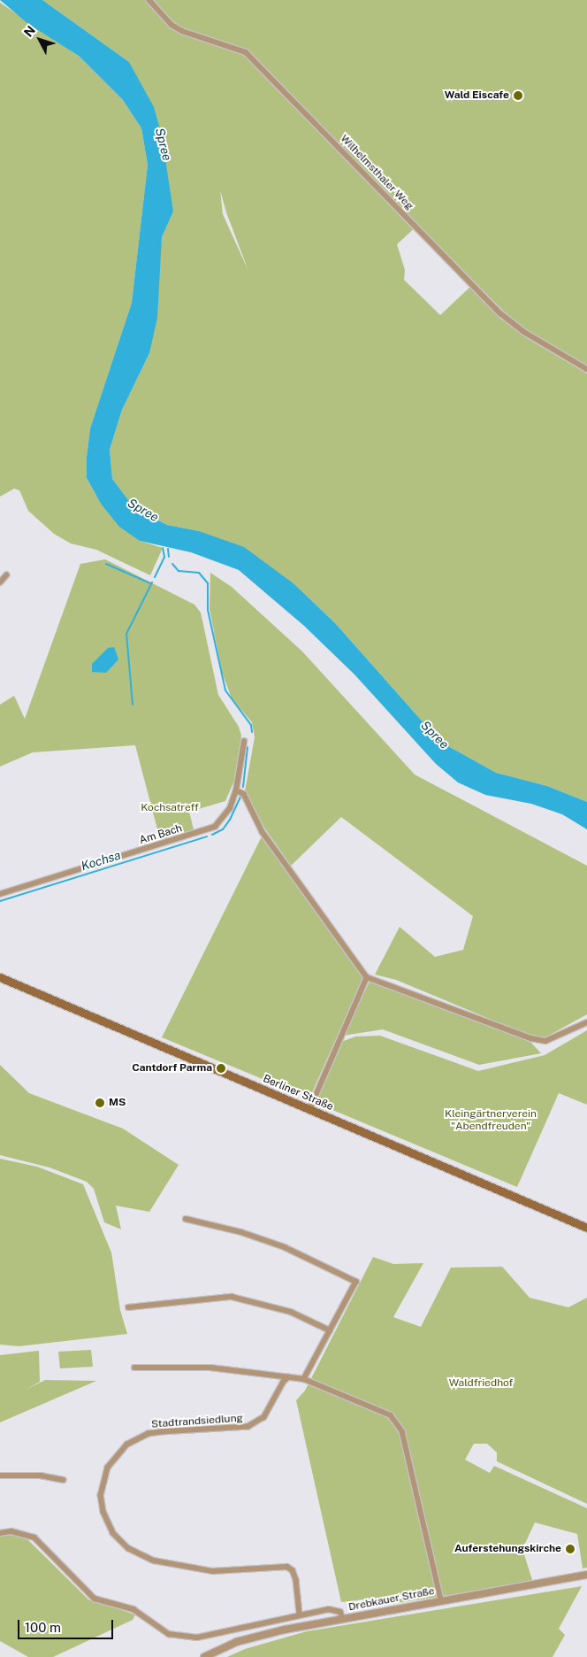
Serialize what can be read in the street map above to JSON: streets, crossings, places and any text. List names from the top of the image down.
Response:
{
  "streets": {
    "main road": ["Berliner Straße"],
    "street": [
      "Wilhelmsthaler Weg",
      "Am Bach",
      "Stadtrandsiedlung",
      "Drebkauer Straße"
    ]
  },
  "water": ["Spree", "Kochsa"],
  "parks": ["Kochsatreff", "Kleingärtnerverein \"Abendfreuden\"", "Waldfriedhof"],
  "places": [
    "Wald Eiscafe",
    "Cantdorf Parma",
    "MS",
    "Auferstehungskirche"
  ],
  "scale_bar": "100 m",
  "north": "top left"
}
